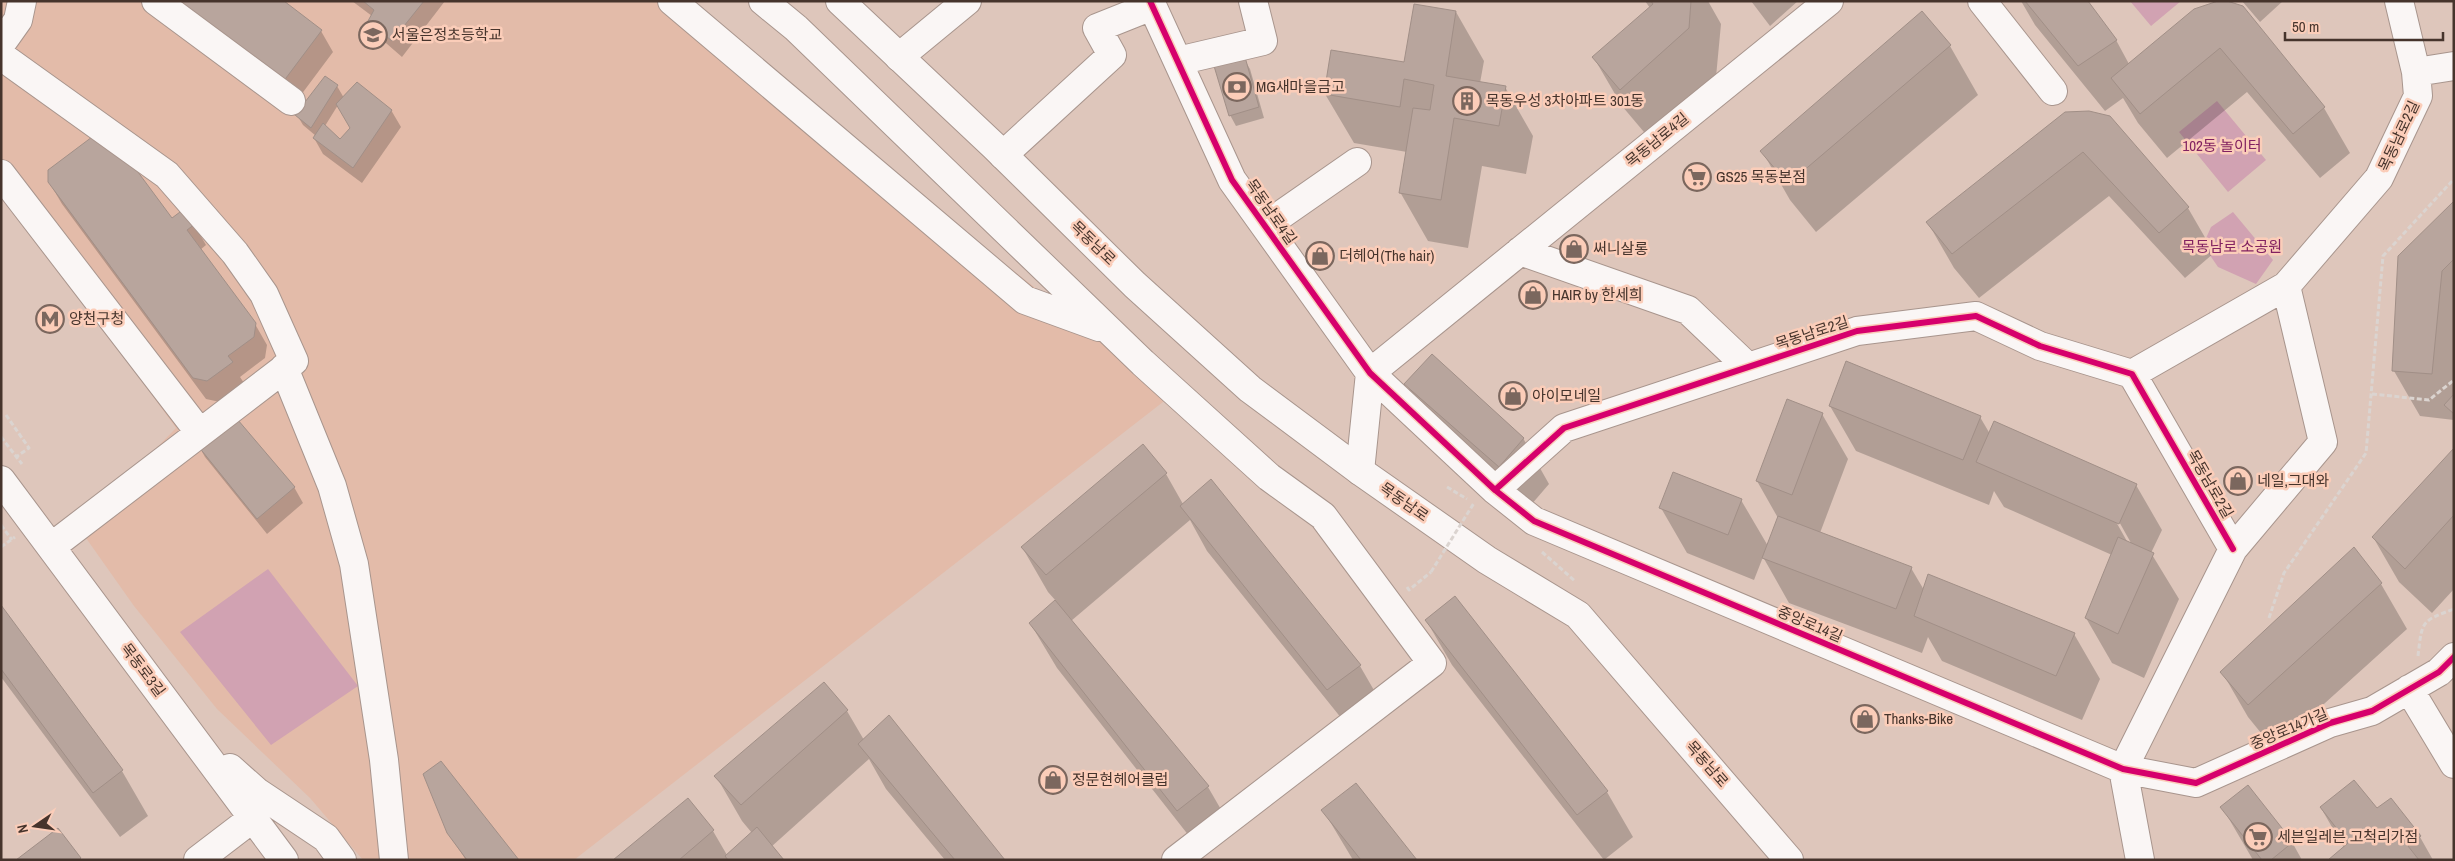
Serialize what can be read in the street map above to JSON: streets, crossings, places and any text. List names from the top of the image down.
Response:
{
  "streets": {
    "street": [
      "목동남로2길",
      "목동남로4길",
      "목동남로",
      "중앙로14길",
      "목동로3길",
      "중앙로14가길"
    ]
  },
  "crossings": [
    ["목동남로2길", "목동남로4길"],
    ["목동남로2길", "중앙로14길"],
    ["목동남로2길", "중앙로14가길"],
    ["목동남로4길", "중앙로14길"],
    ["중앙로14길", "중앙로14가길"]
  ],
  "parks": ["102동 놀이터", "목동남로 소공원"],
  "places": {
    "school or university": ["서울은정초등학교"],
    "bank": ["MG새마을금고"],
    "building": ["목동우성 3차아파트 301동"],
    "supermarket": ["GS25 목동본점", "세븐일레븐 고척리가점"],
    "shop": [
      "써니살롱",
      "더헤어(The hair)",
      "HAIR by 한세희",
      "아이모네일",
      "네일,그대와",
      "Thanks-Bike",
      "정문현헤어클럽"
    ],
    "metro station": ["양천구청"]
  },
  "scale_bar": "50 m",
  "north": "left"
}
